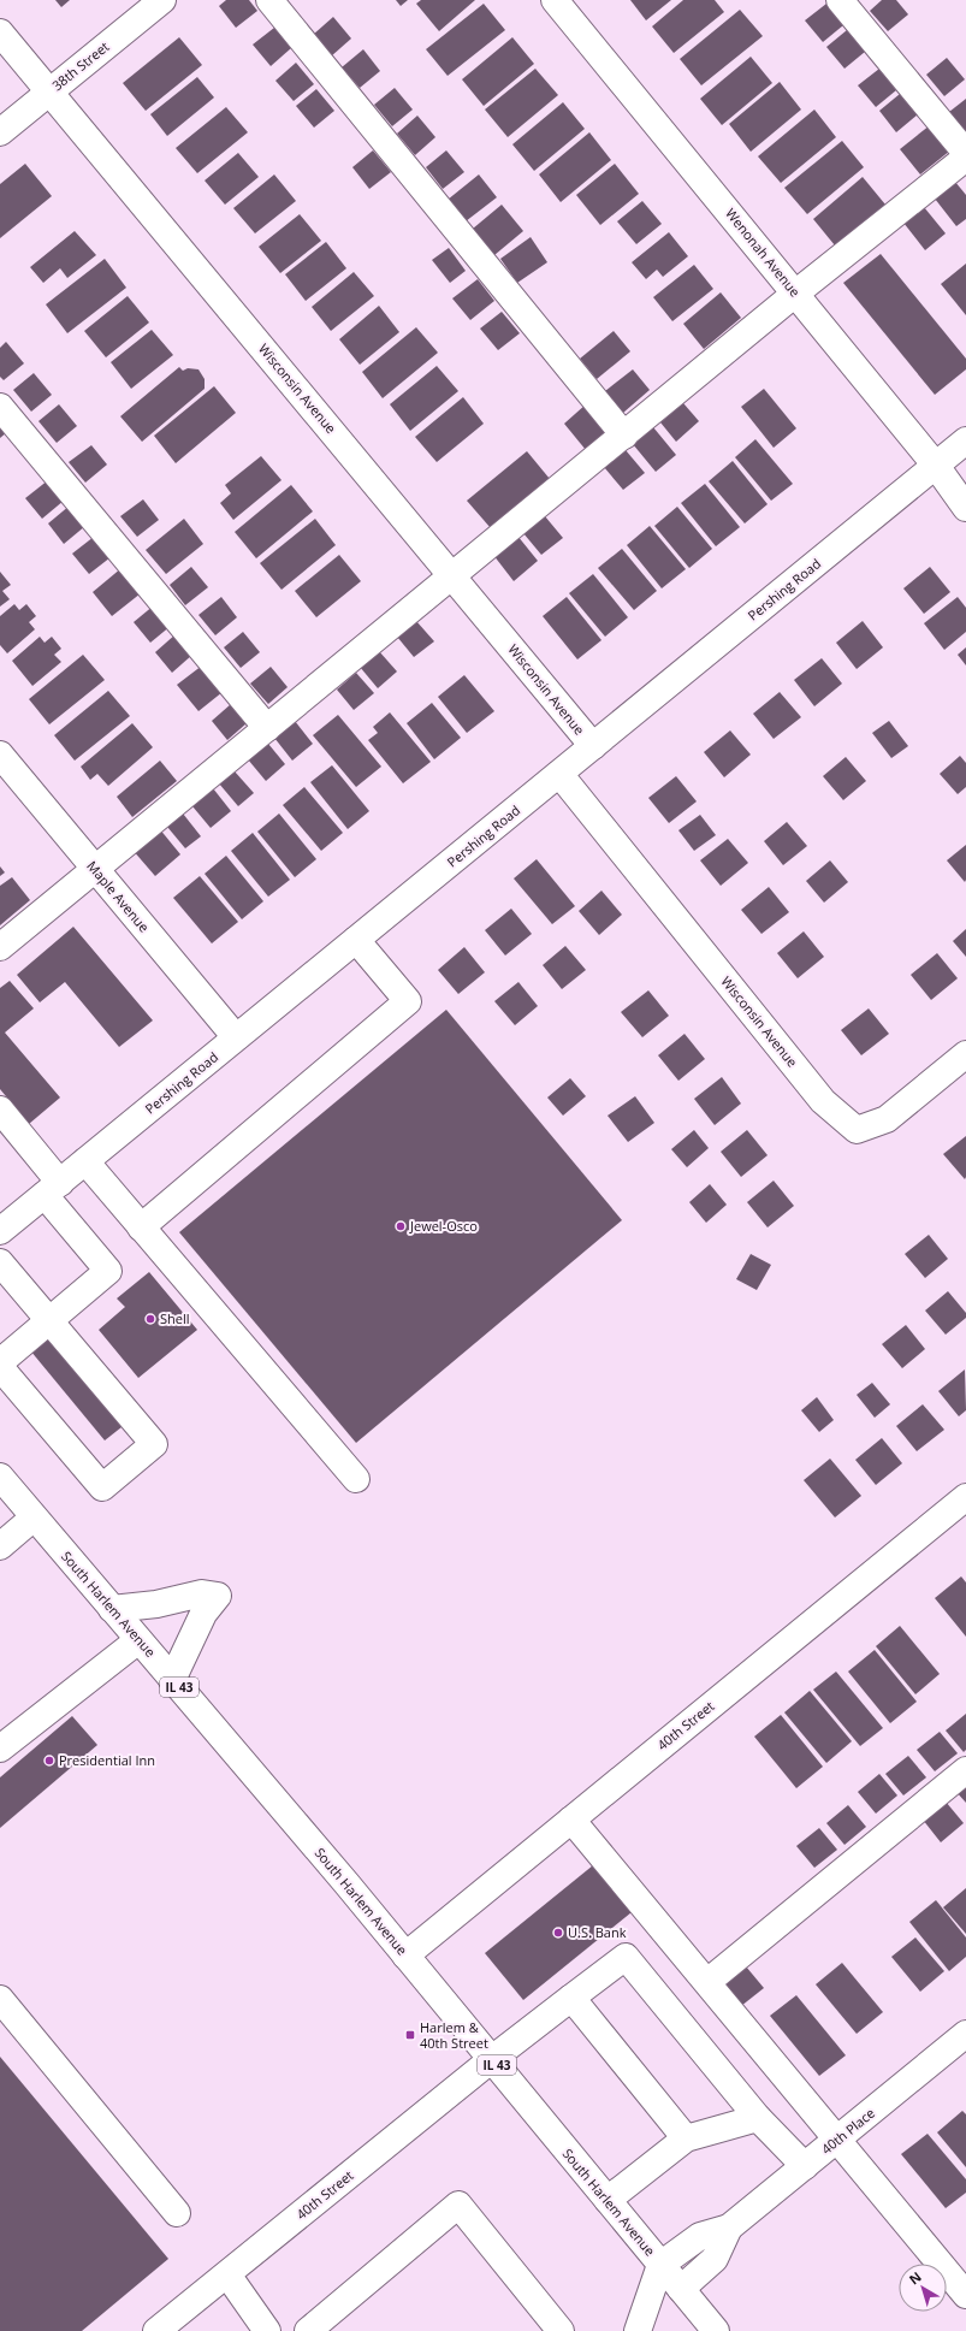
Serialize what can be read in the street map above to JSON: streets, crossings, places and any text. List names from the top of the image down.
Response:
{
  "streets": {
    "street": [
      "38th Street",
      "Wenonah Avenue",
      "Wisconsin Avenue",
      "Pershing Road",
      "Maple Avenue",
      "South Harlem Avenue",
      "IL 43",
      "40th Street",
      "40th Place"
    ]
  },
  "crossings": [
    ["38th Street", "Wisconsin Avenue"],
    ["Wenonah Avenue", "Pershing Road"],
    ["Wisconsin Avenue", "Pershing Road"],
    ["Pershing Road", "Maple Avenue"],
    ["South Harlem Avenue", "40th Street"],
    ["South Harlem Avenue", "40th Place"]
  ],
  "places": {
    "other": [
      "Jewel-Osco",
      "Shell",
      "Presidential Inn",
      "U.S. Bank"
    ],
    "transit": ["Harlem & 40th Street"]
  },
  "north": "top left"
}
